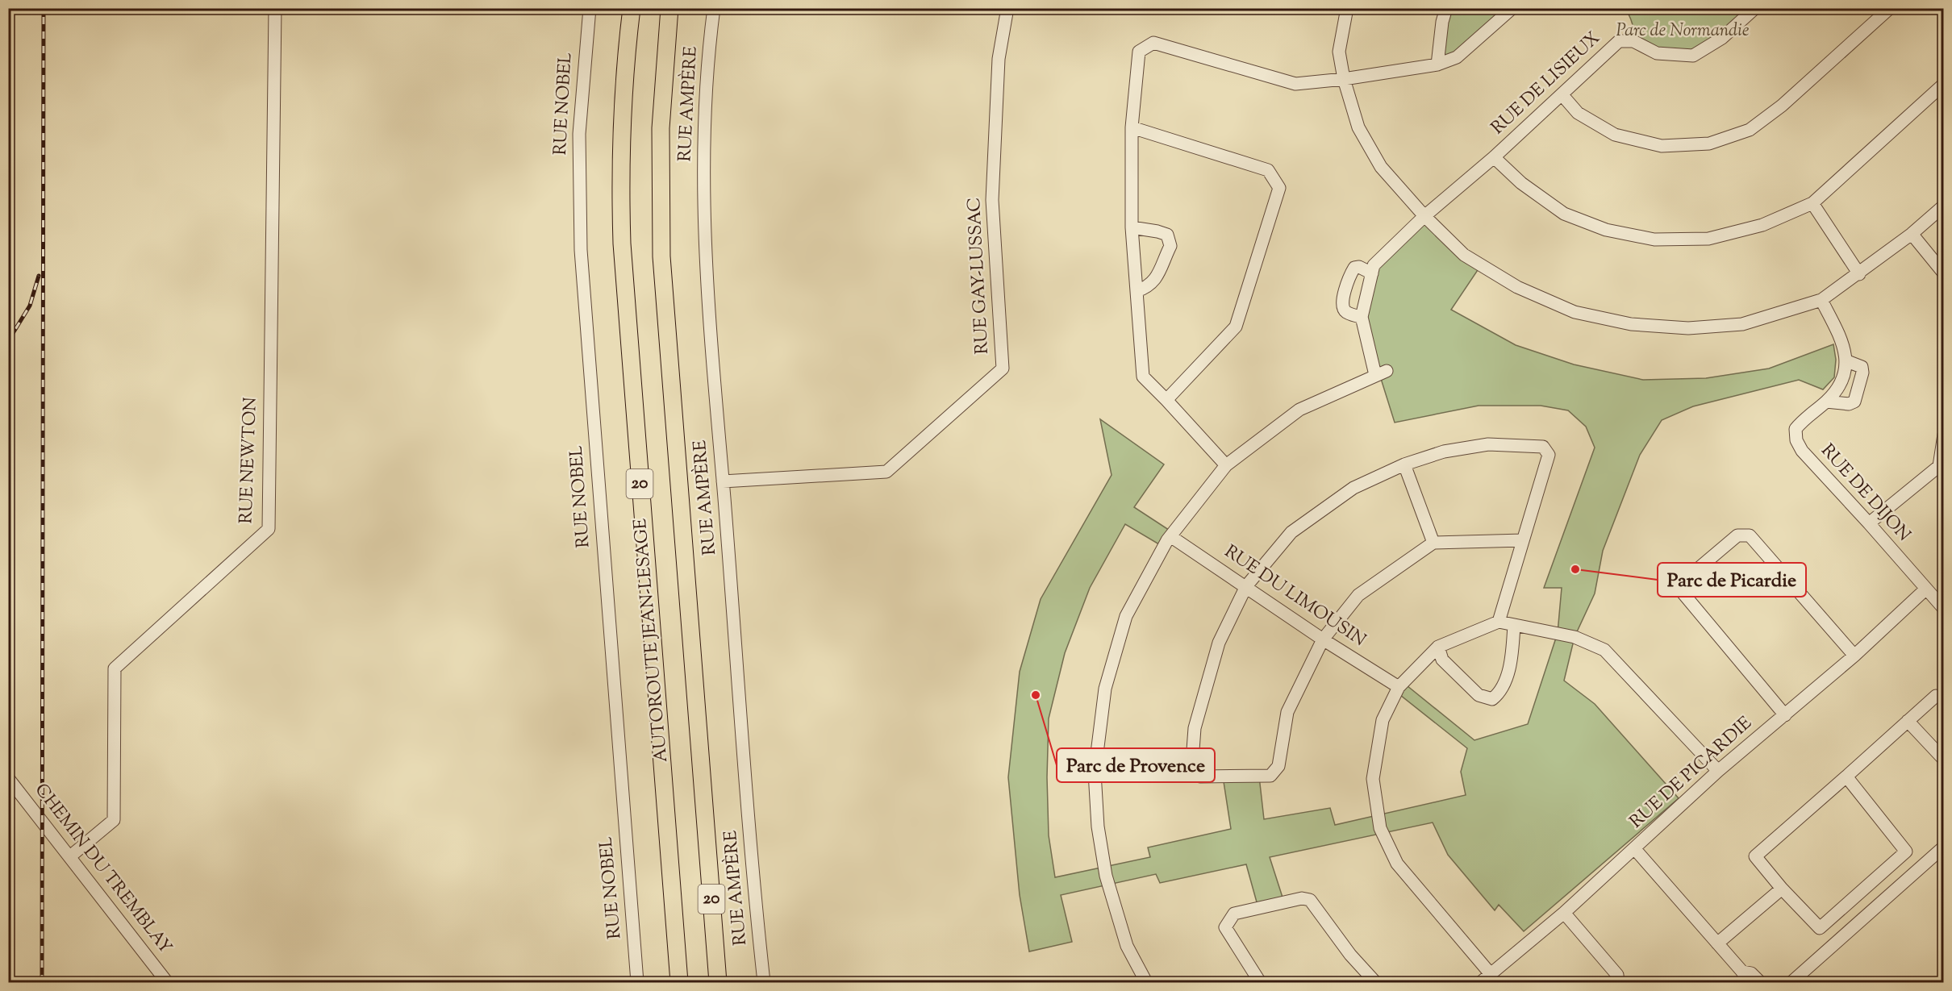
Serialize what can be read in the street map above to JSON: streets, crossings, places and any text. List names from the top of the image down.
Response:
{
  "streets": {
    "highway": ["20", "AUTOROUTE JEAN-LESAGE"],
    "street": [
      "RUE DE LISIEUX",
      "RUE NOBEL",
      "RUE AMPÈRE",
      "RUE GAY-LUSSAC",
      "RUE NEWTON",
      "RUE DE DIJON",
      "RUE DU LIMOUSIN",
      "RUE DE PICARDIE",
      "CHEMIN DU TREMBLAY"
    ]
  },
  "crossings": [
    ["RUE AMPÈRE", "RUE GAY-LUSSAC"],
    ["RUE NEWTON", "CHEMIN DU TREMBLAY"],
    ["RUE DE DIJON", "RUE DE PICARDIE"]
  ],
  "parks": ["Parc de Normandie"],
  "places": ["Parc de Picardie", "Parc de Provence"]
}
